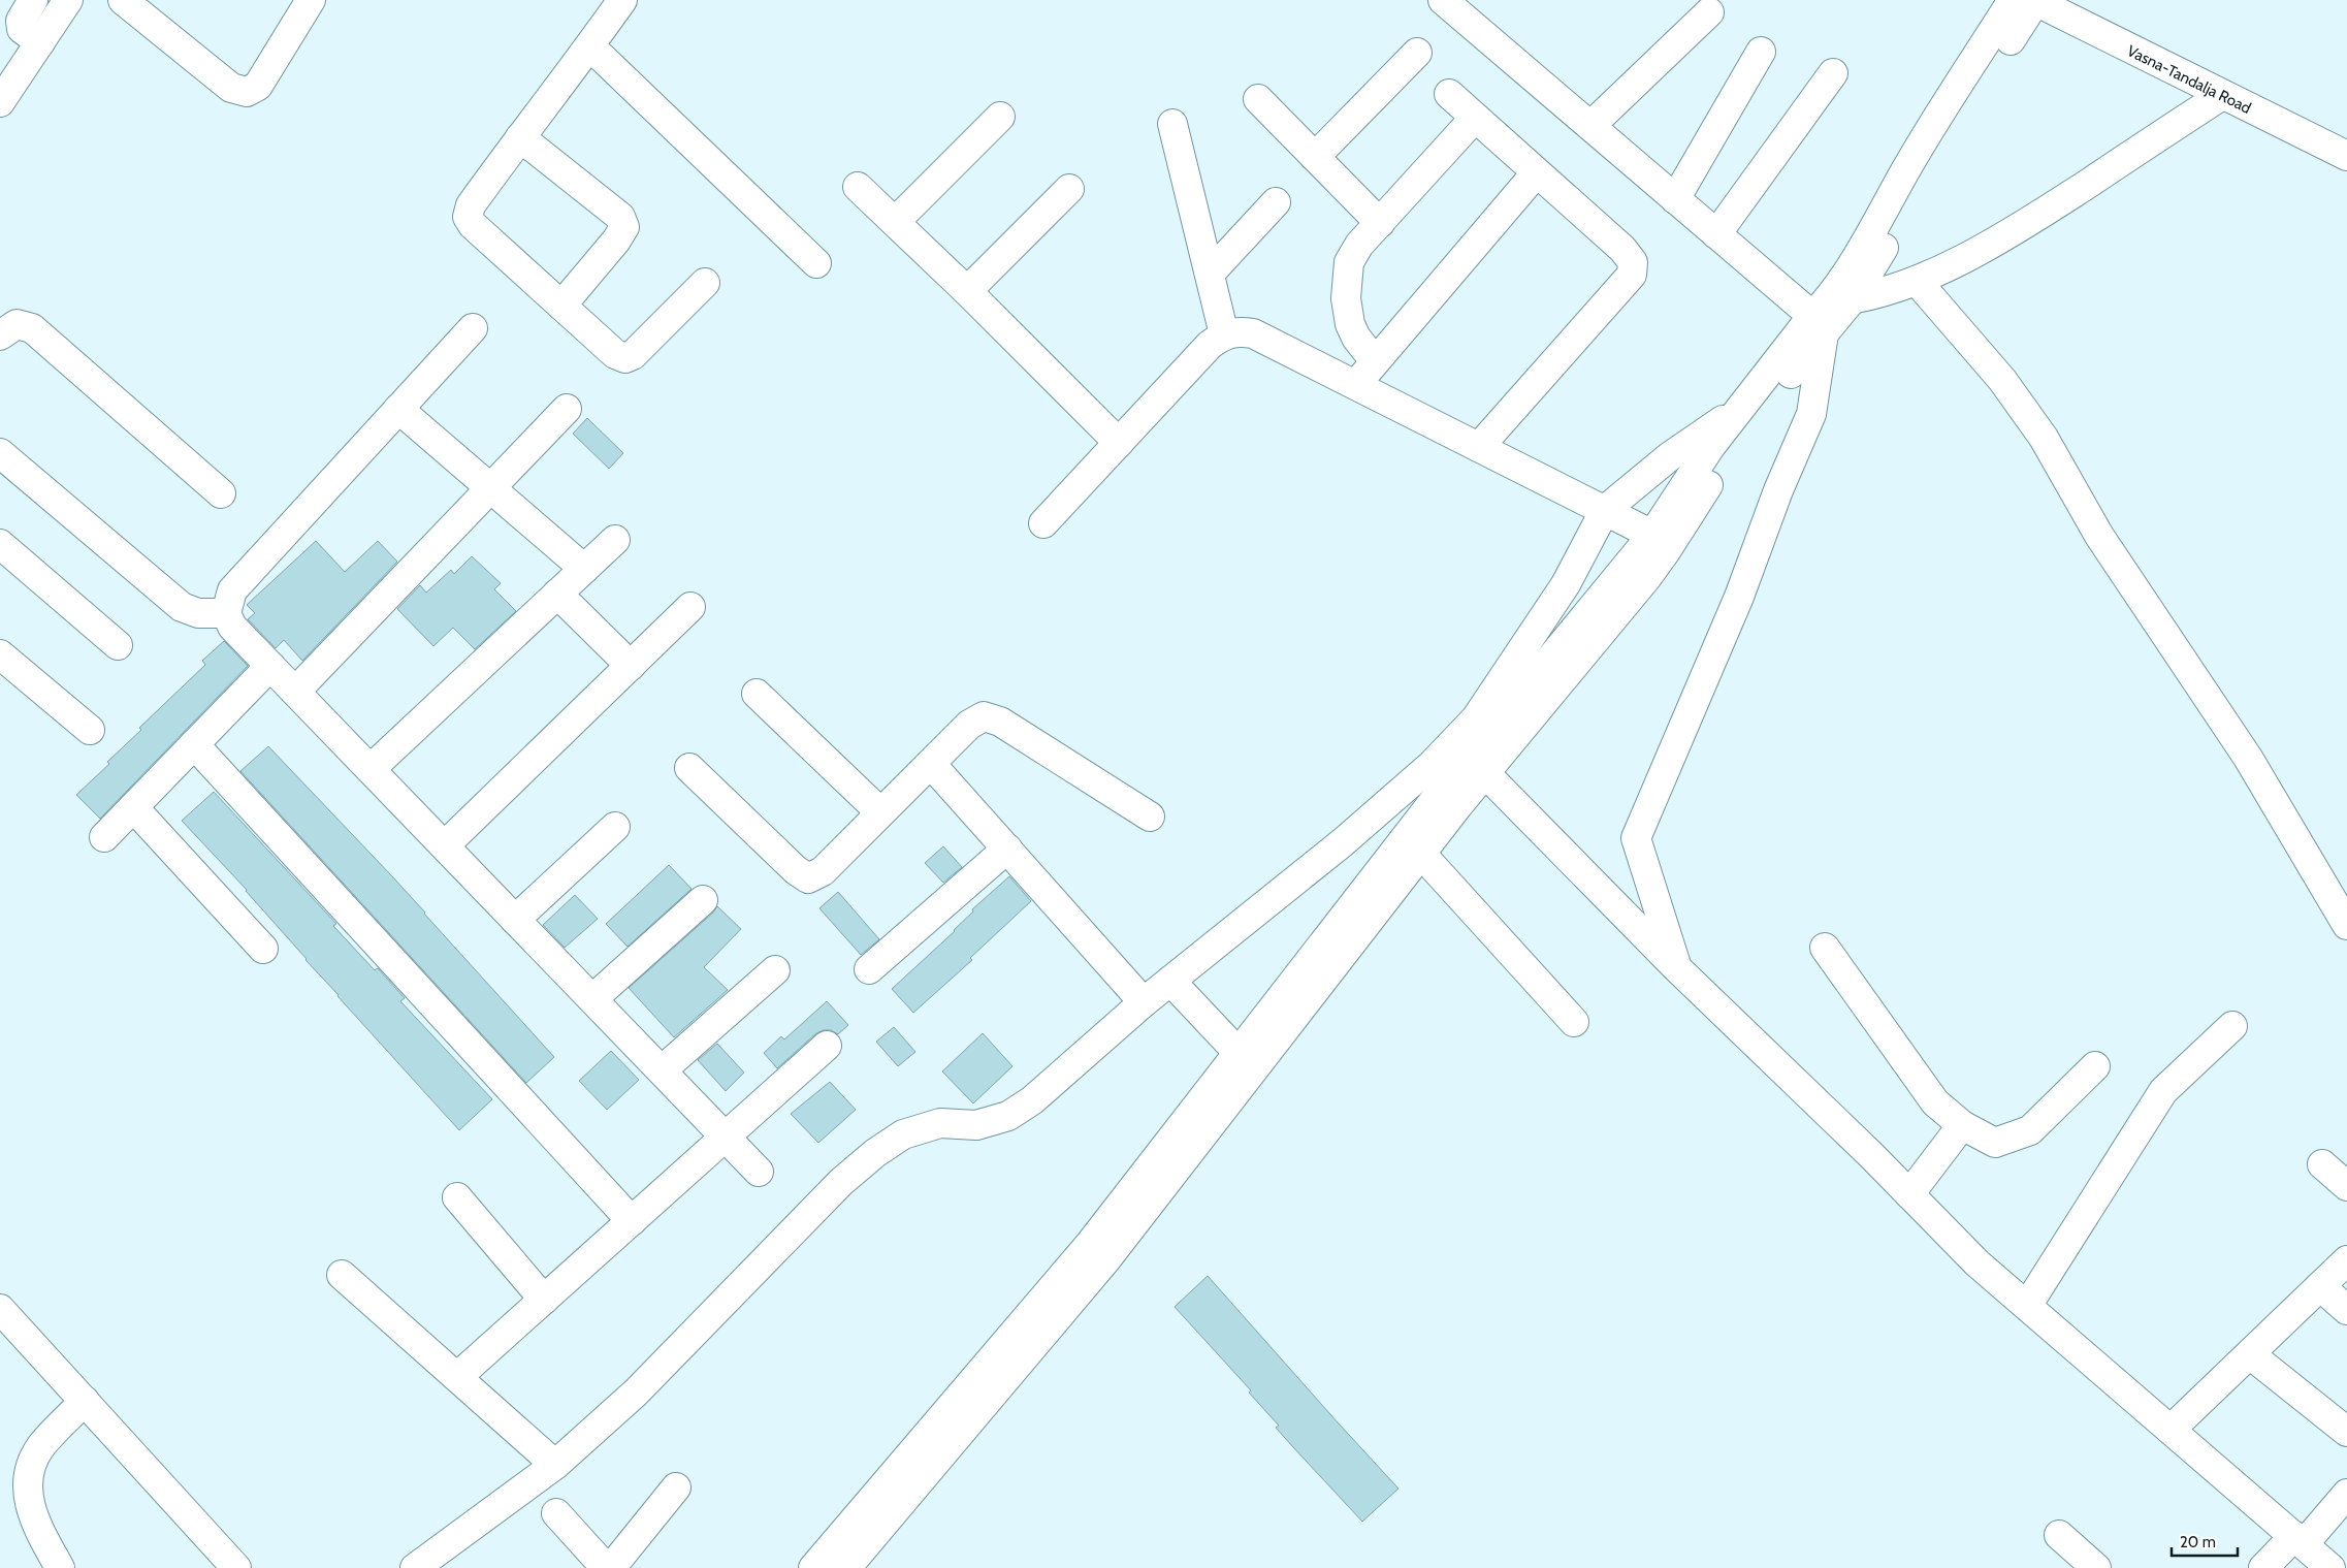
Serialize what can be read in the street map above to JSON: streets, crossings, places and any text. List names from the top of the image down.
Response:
{
  "streets": {
    "street": ["Vasna-Tandalja Road"]
  },
  "scale_bar": "20 m"
}
